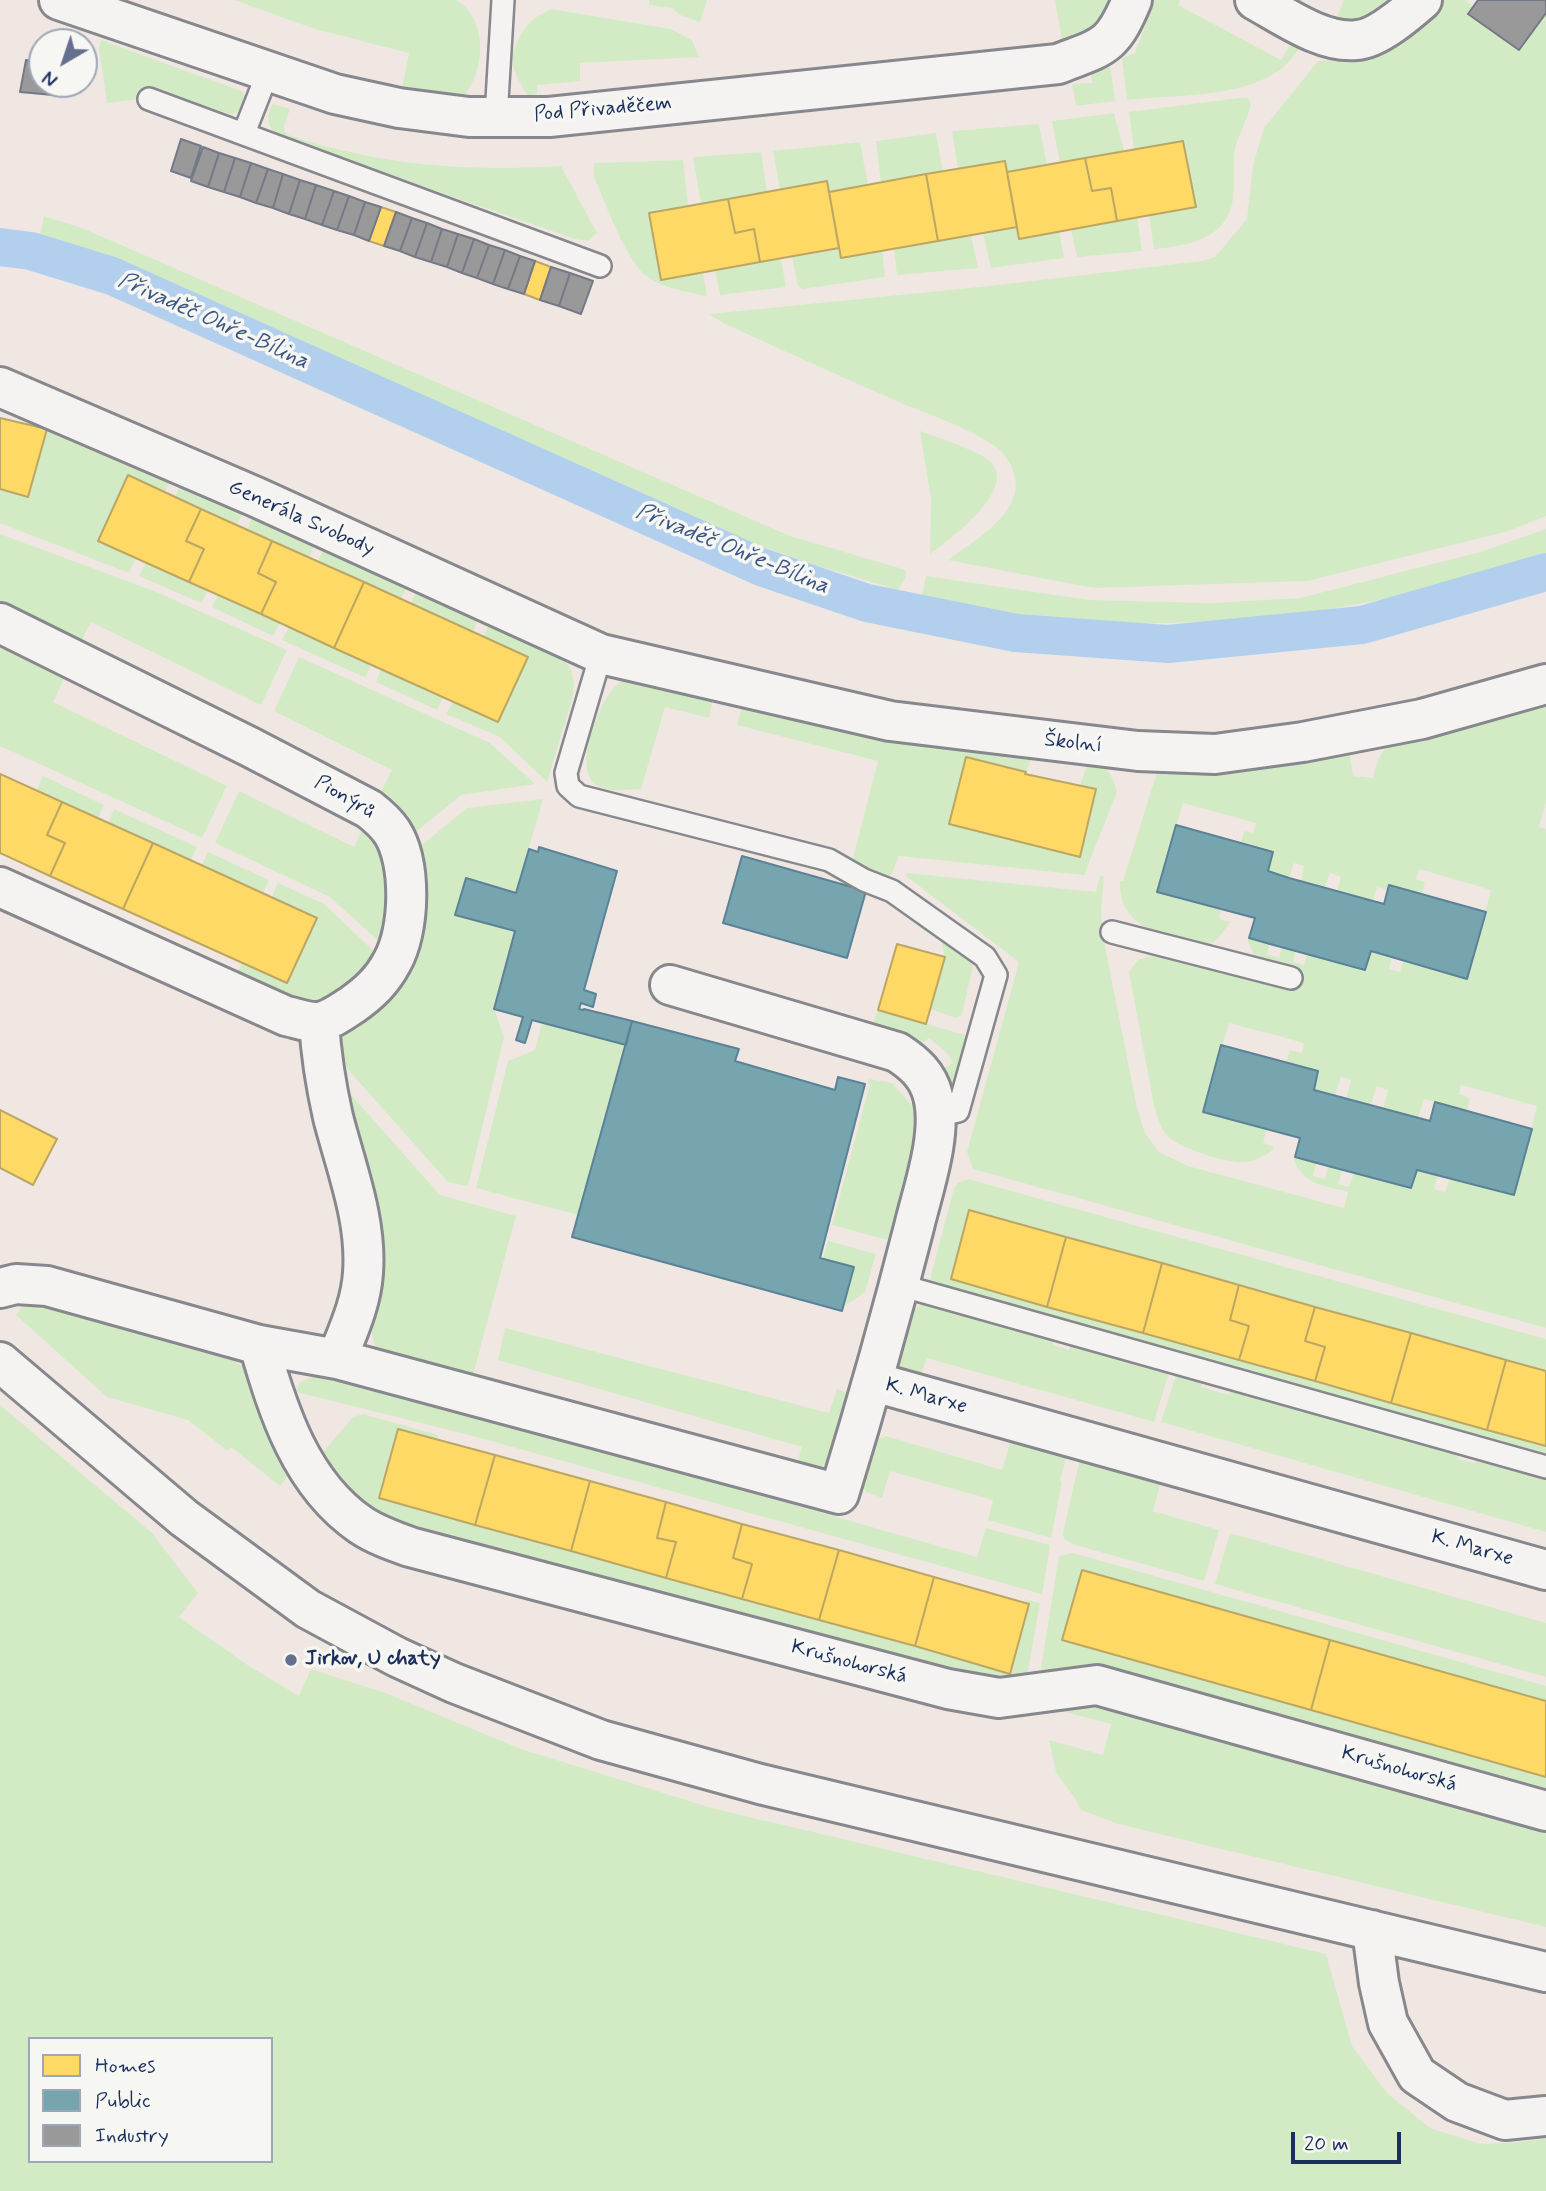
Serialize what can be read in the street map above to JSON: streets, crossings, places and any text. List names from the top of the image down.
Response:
{
  "streets": {
    "street": [
      "Pod Přivaděčem",
      "Generála Svobody",
      "Školní",
      "Pionýrů",
      "K. Marxe",
      "Krušnohorská"
    ]
  },
  "crossings": [
    ["Generála Svobody", "Školní"]
  ],
  "water": ["Přivaděč Ohře-Bílina"],
  "places": ["Jirkov, U chaty"],
  "legend": ["Homes", "Public", "Industry"],
  "scale_bar": "20 m",
  "north": "bottom left"
}
